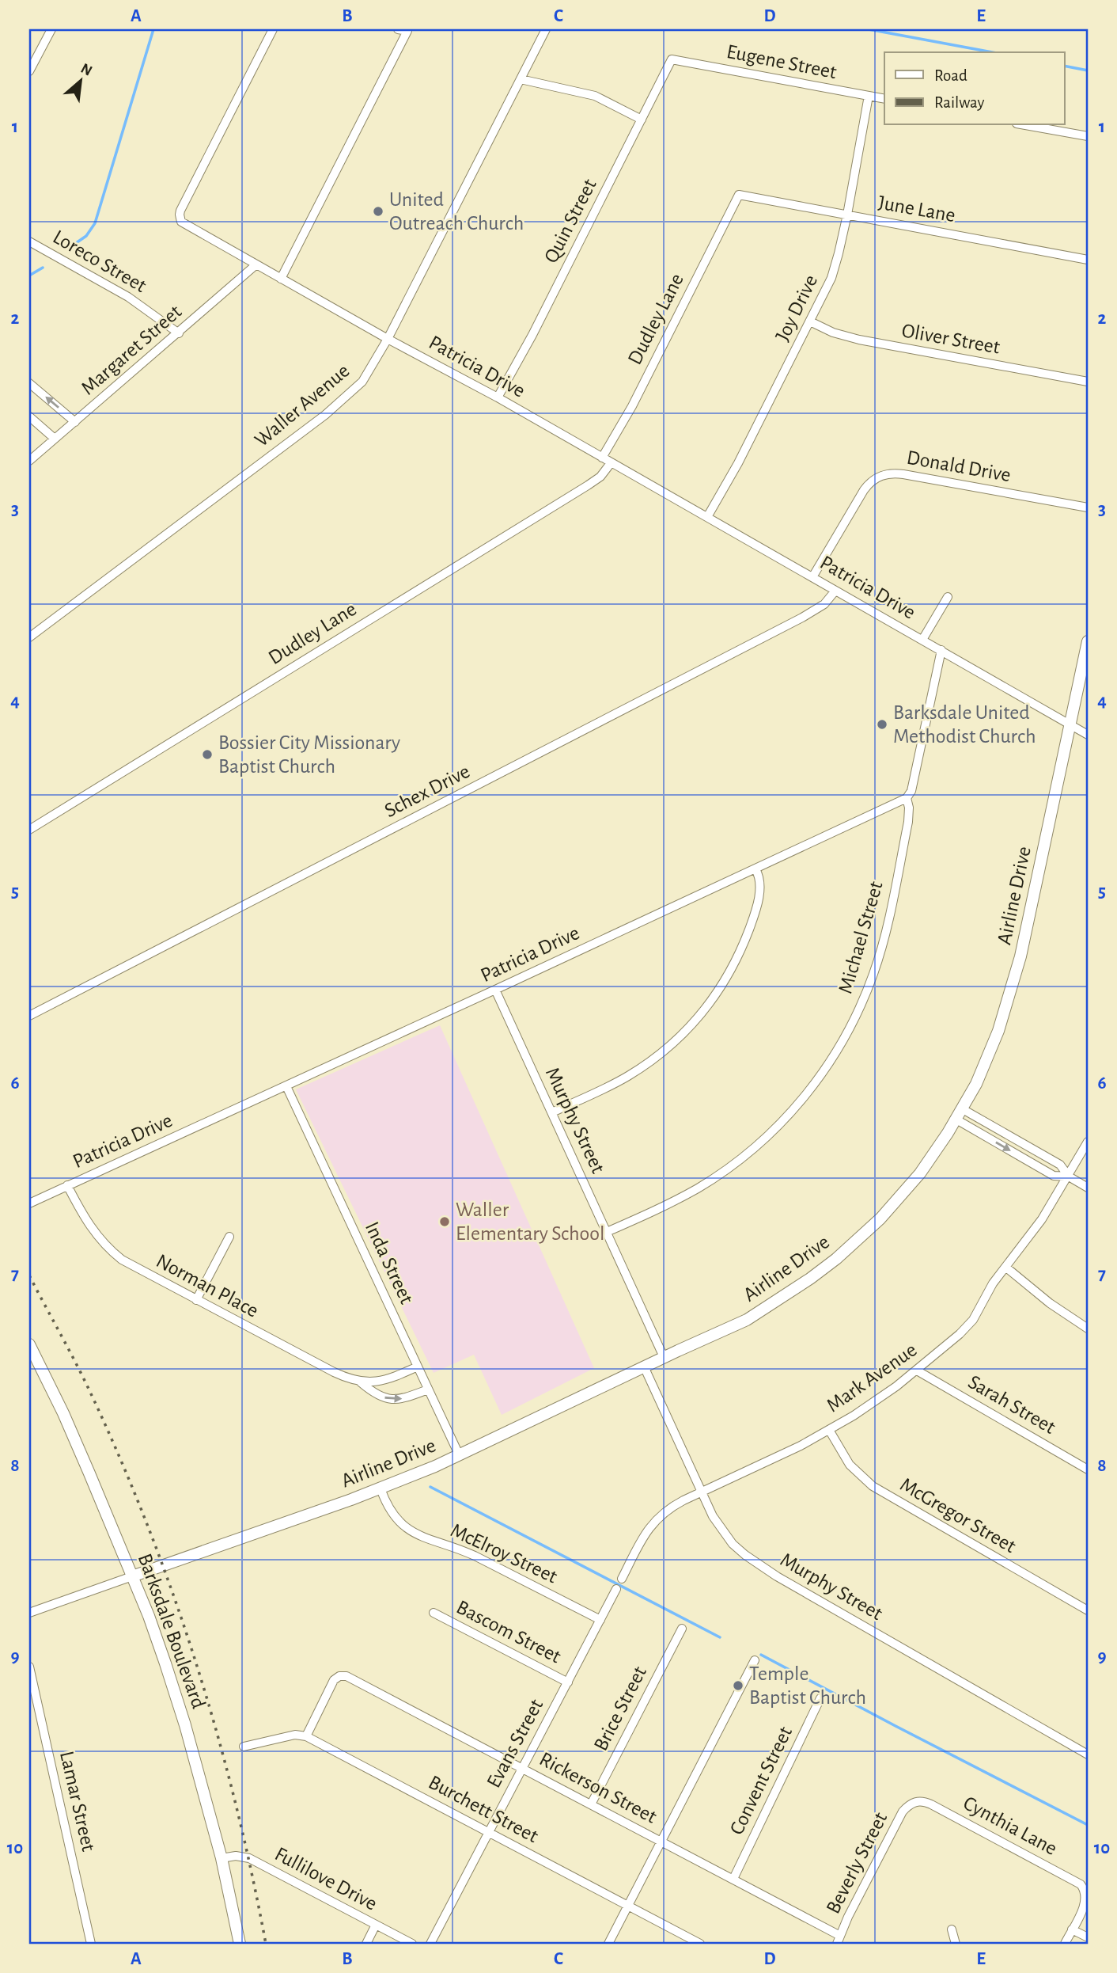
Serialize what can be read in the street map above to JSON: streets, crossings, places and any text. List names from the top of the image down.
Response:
{
  "streets": {
    "main road": ["Airline Drive", "Barksdale Boulevard"],
    "street": [
      "Eugene Street",
      "June Lane",
      "Quin Street",
      "Loreco Street",
      "Joy Drive",
      "Dudley Lane",
      "Oliver Street",
      "Margaret Street",
      "Patricia Drive",
      "Waller Avenue",
      "Donald Drive",
      "Schex Drive",
      "Michael Street",
      "Murphy Street",
      "Inda Street",
      "Norman Place",
      "Mark Avenue",
      "Sarah Street",
      "McGregor Street",
      "McElroy Street",
      "Bascom Street",
      "Brice Street",
      "Evans Street",
      "Convent Street",
      "Rickerson Street",
      "Lamar Street",
      "Burchett Street",
      "Cynthia Lane",
      "Beverly Street",
      "Fullilove Drive"
    ]
  },
  "crossings": [
    ["Eugene Street", "Quin Street"],
    ["Eugene Street", "Joy Drive"],
    ["June Lane", "Joy Drive"],
    ["June Lane", "Dudley Lane"],
    ["Quin Street", "Patricia Drive"],
    ["Loreco Street", "Margaret Street"],
    ["Joy Drive", "Oliver Street"],
    ["Joy Drive", "Patricia Drive"],
    ["Dudley Lane", "Patricia Drive"],
    ["Margaret Street", "Patricia Drive"],
    ["Patricia Drive", "Waller Avenue"],
    ["Patricia Drive", "Donald Drive"],
    ["Patricia Drive", "Schex Drive"],
    ["Patricia Drive", "Airline Drive"],
    ["Patricia Drive", "Michael Street"],
    ["Patricia Drive", "Murphy Street"],
    ["Patricia Drive", "Inda Street"],
    ["Patricia Drive", "Norman Place"],
    ["Airline Drive", "Murphy Street"],
    ["Airline Drive", "Inda Street"],
    ["Airline Drive", "McElroy Street"],
    ["Airline Drive", "Barksdale Boulevard"],
    ["Michael Street", "Murphy Street"],
    ["Murphy Street", "Mark Avenue"],
    ["Inda Street", "Norman Place"],
    ["Mark Avenue", "Sarah Street"],
    ["Mark Avenue", "McGregor Street"],
    ["McElroy Street", "Evans Street"],
    ["Barksdale Boulevard", "Fullilove Drive"],
    ["Bascom Street", "Evans Street"],
    ["Brice Street", "Rickerson Street"],
    ["Evans Street", "Rickerson Street"],
    ["Evans Street", "Burchett Street"],
    ["Convent Street", "Rickerson Street"],
    ["Rickerson Street", "Burchett Street"],
    ["Rickerson Street", "Beverly Street"],
    ["Cynthia Lane", "Beverly Street"]
  ],
  "places": [
    "United Outreach Church",
    "Barksdale United Methodist Church",
    "Bossier City Missionary Baptist Church",
    "Waller Elementary School",
    "Temple Baptist Church"
  ],
  "legend": ["Road", "Railway"],
  "north": "top right",
  "grid": {
    "columns": [
      "A",
      "B",
      "C",
      "D",
      "E"
    ],
    "rows": [
      "1",
      "2",
      "3",
      "4",
      "5",
      "6",
      "7",
      "8",
      "9",
      "10"
    ]
  }
}
